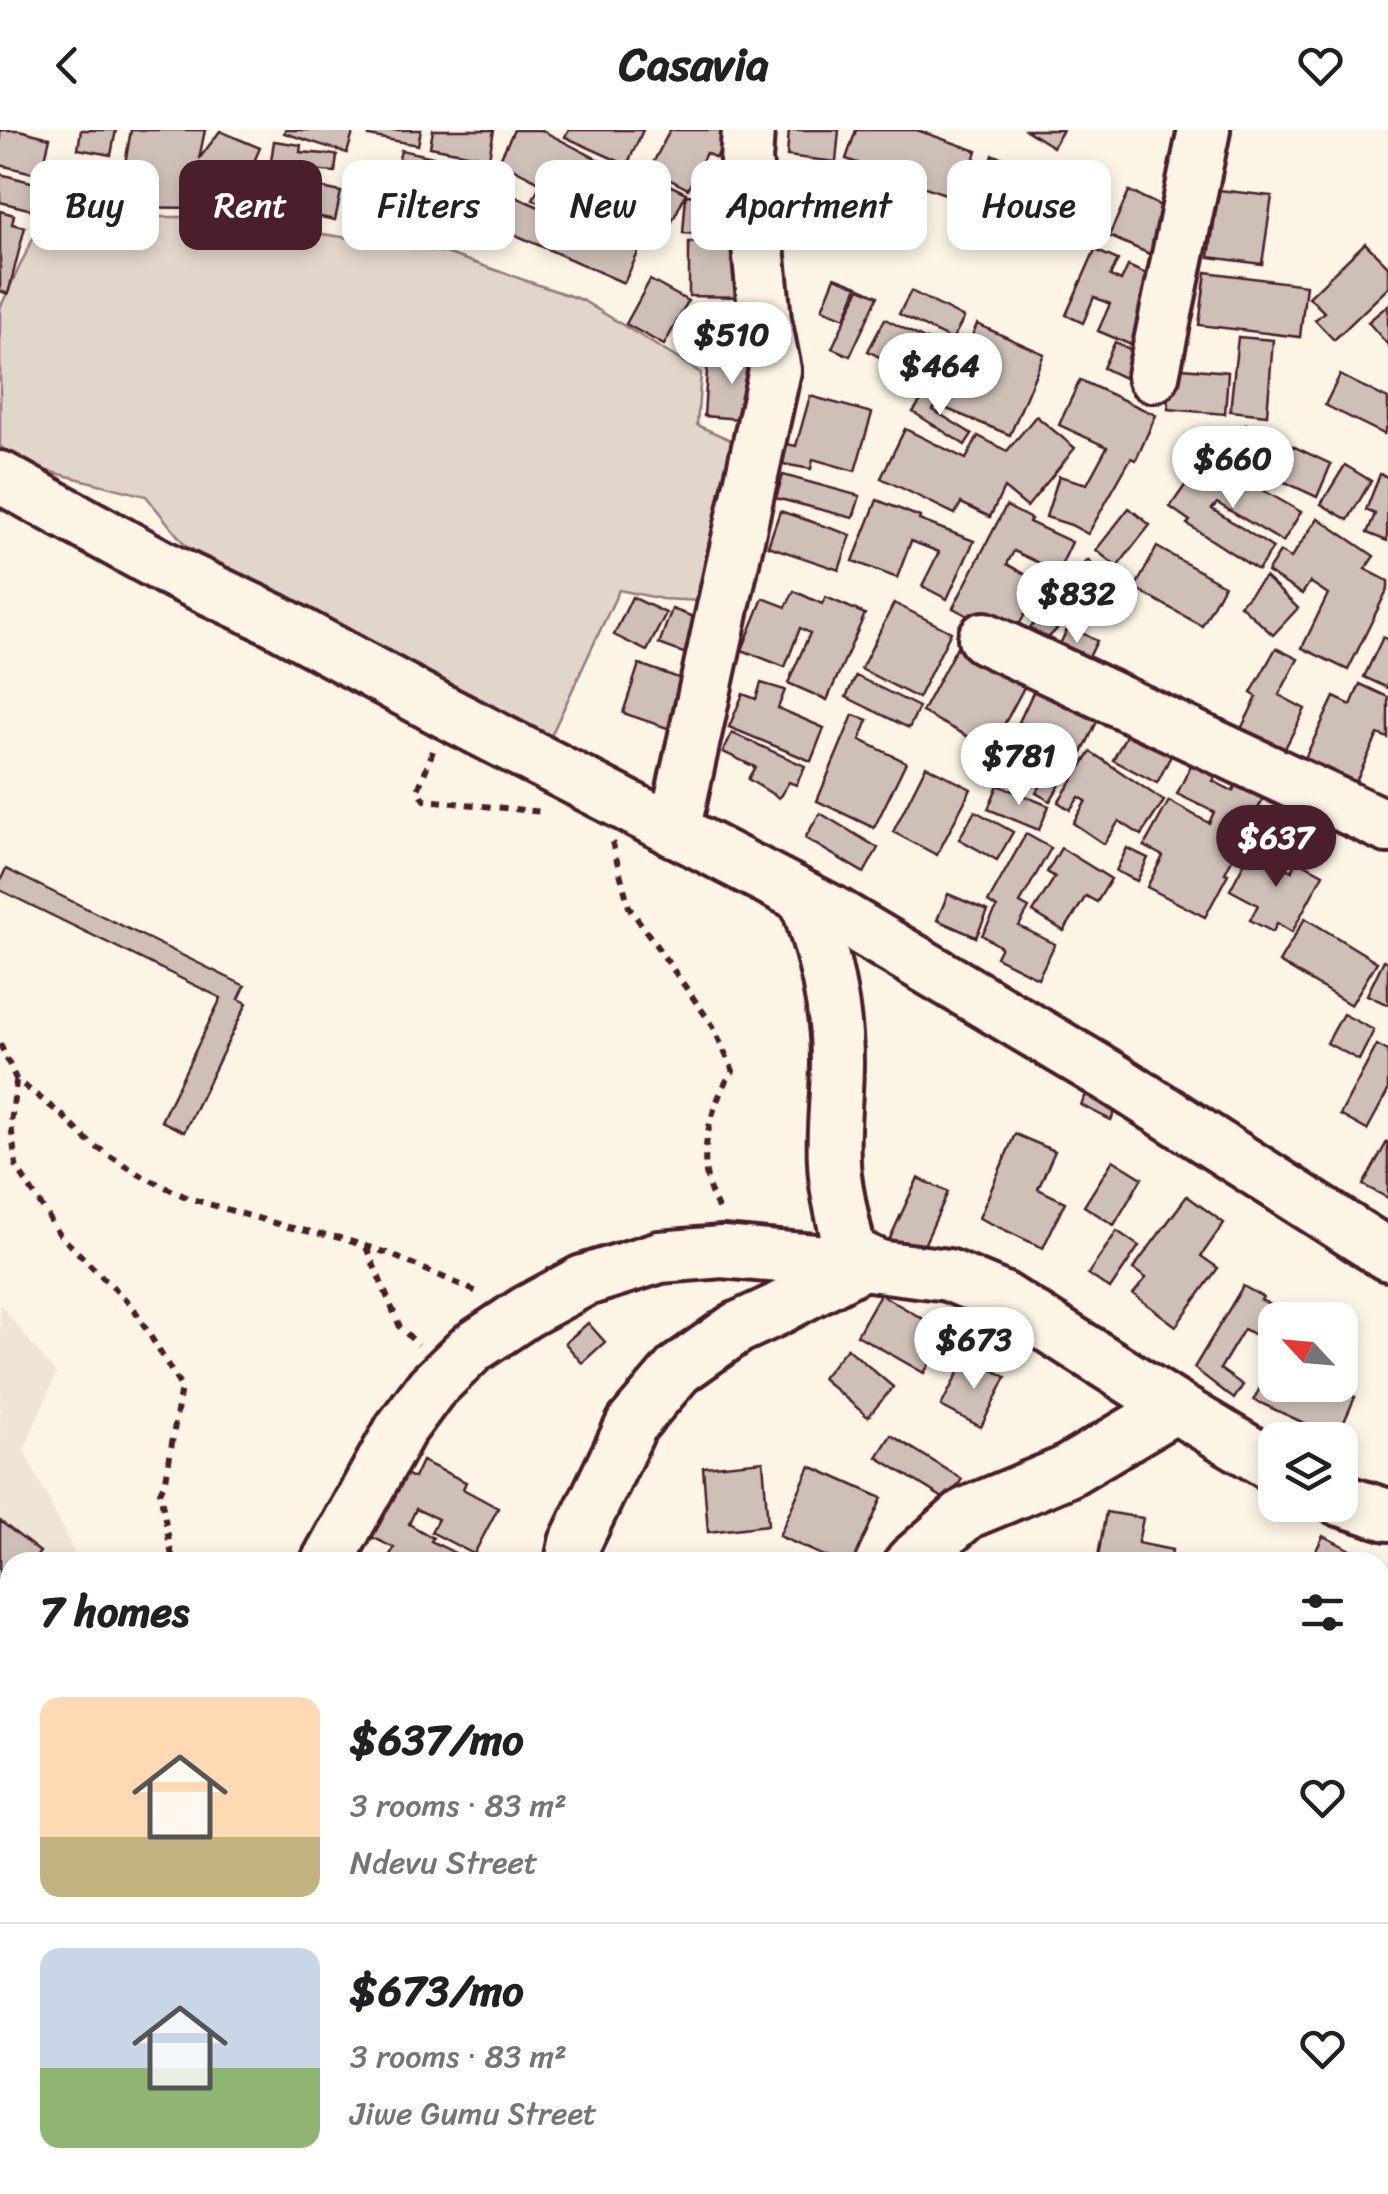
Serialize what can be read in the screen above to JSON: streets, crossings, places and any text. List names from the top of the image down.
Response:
{
  "north": "top left",
  "page": {
    "header": "Casavia",
    "chip": [
      "Buy",
      "Rent",
      "Filters",
      "New",
      "Apartment",
      "House"
    ],
    "price": [
      "$510",
      "$464",
      "$660",
      "$832",
      "$781",
      "$637",
      "$673"
    ],
    "heading": "7 homes",
    "list": [
      {
        "name": "$637/mo",
        "note": "3 rooms · 83 m² · Ndevu Street"
      },
      {
        "name": "$673/mo",
        "note": "3 rooms · 83 m² · Jiwe Gumu Street"
      }
    ]
  }
}
